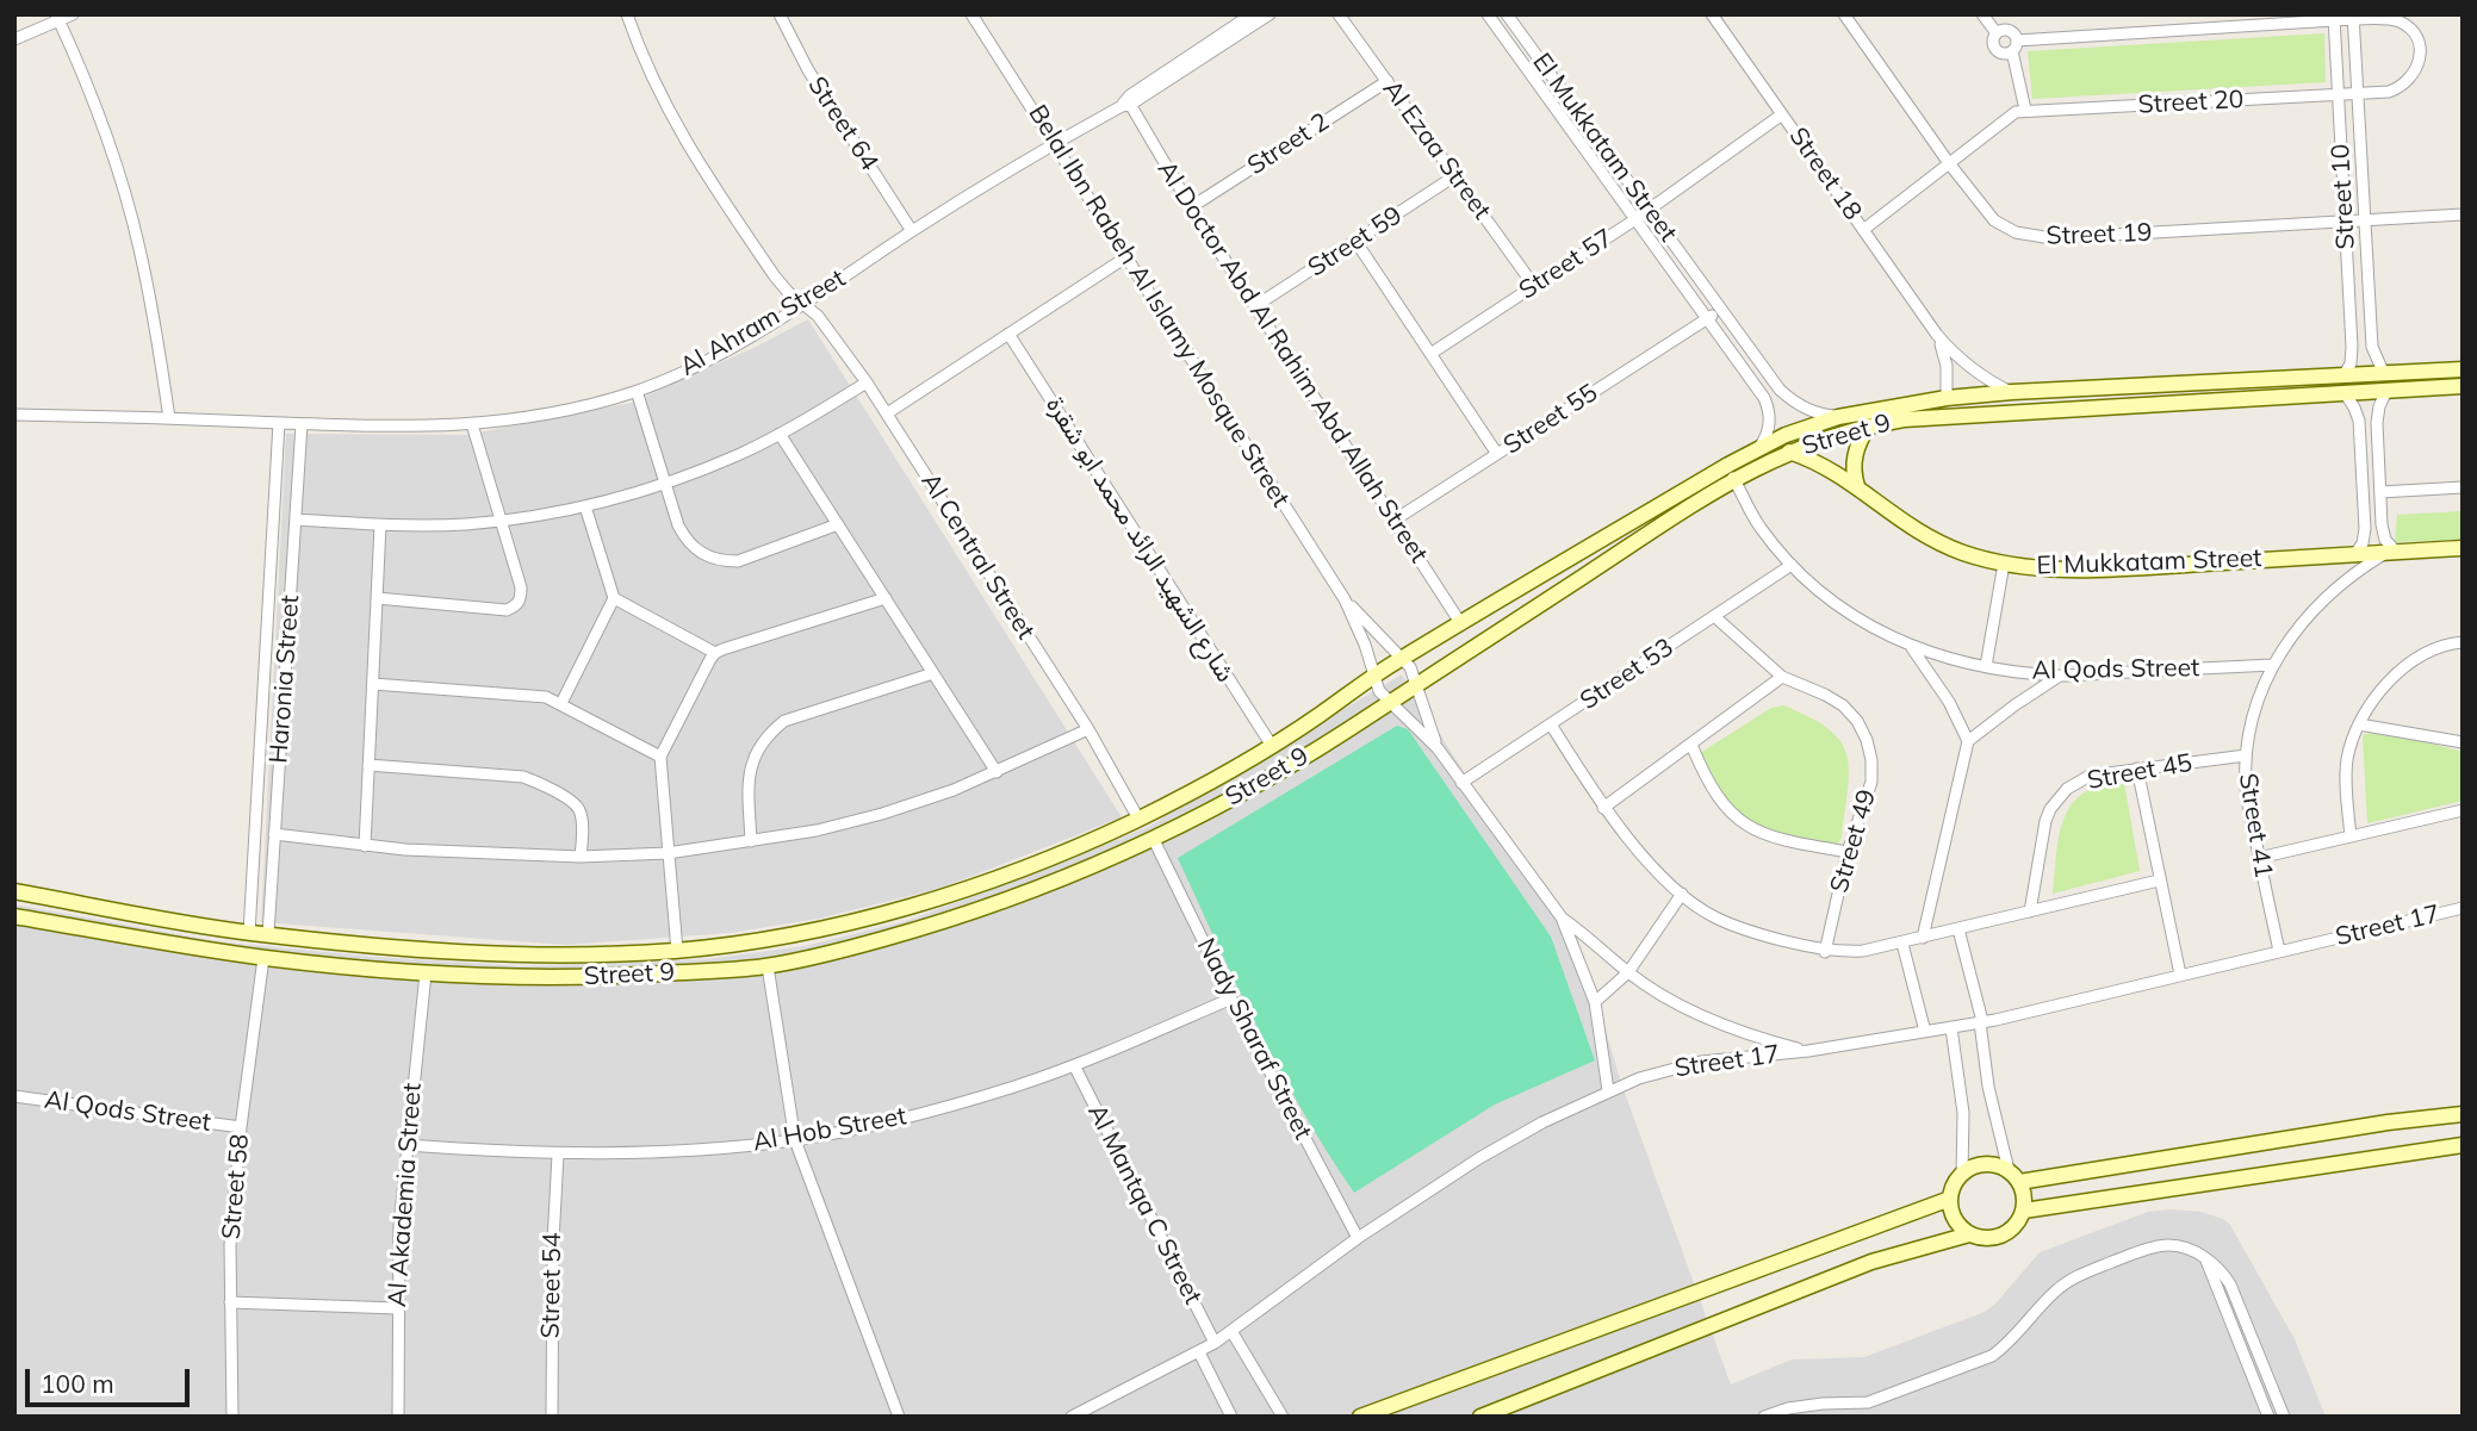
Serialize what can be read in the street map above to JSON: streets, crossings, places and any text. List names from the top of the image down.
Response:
{
  "streets": {
    "main road": ["El Mukkatam Street", "Street 9"],
    "street": [
      "Street 20",
      "Street 64",
      "Street 2",
      "Al Ezaa Street",
      "Street 18",
      "Street 10",
      "Street 19",
      "Street 59",
      "Street 57",
      "Belal Ibn Rabeh Al Islamy Mosque Street",
      "Al Ahram Street",
      "Al Doctor Abd Al Rahim Abd Allah Street",
      "Street 55",
      "شارع الشهيد الرائد محمد ابو شقرة",
      "Al Central Street",
      "Al Qods Street",
      "Street 53",
      "Haronia Street",
      "Street 45",
      "Street 41",
      "Street 49",
      "Street 17",
      "Nady Sharaf Street",
      "Al Hob Street",
      "Street 58",
      "Al Akademia Street",
      "Al Mantqa C Street",
      "Street 54"
    ]
  },
  "crossings": [
    ["Street 20", "Street 18"],
    ["Street 20", "Street 10"],
    ["Street 20", "Street 19"],
    ["Street 64", "Al Ahram Street"],
    ["Street 2", "Al Ezaa Street"],
    ["Street 2", "Al Doctor Abd Al Rahim Abd Allah Street"],
    ["El Mukkatam Street", "Street 57"],
    ["El Mukkatam Street", "Street 55"],
    ["El Mukkatam Street", "Street 9"],
    ["El Mukkatam Street", "Street 41"],
    ["Al Ezaa Street", "Street 59"],
    ["Al Ezaa Street", "Street 57"],
    ["Street 18", "Street 57"],
    ["Street 18", "Street 9"],
    ["Street 10", "Street 19"],
    ["Street 10", "Street 9"],
    ["Street 59", "Al Doctor Abd Al Rahim Abd Allah Street"],
    ["Belal Ibn Rabeh Al Islamy Mosque Street", "Al Ahram Street"],
    ["Belal Ibn Rabeh Al Islamy Mosque Street", "Street 9"],
    ["Al Ahram Street", "Al Doctor Abd Al Rahim Abd Allah Street"],
    ["Al Ahram Street", "Al Central Street"],
    ["Al Ahram Street", "Haronia Street"],
    ["Al Doctor Abd Al Rahim Abd Allah Street", "Street 55"],
    ["Al Doctor Abd Al Rahim Abd Allah Street", "Street 9"],
    ["Street 9", "شارع الشهيد الرائد محمد ابو شقرة"],
    ["Street 9", "Al Central Street"],
    ["Street 9", "Al Qods Street"],
    ["Street 9", "Haronia Street"],
    ["Street 9", "Nady Sharaf Street"],
    ["Street 9", "Street 58"],
    ["Street 9", "Al Akademia Street"],
    ["Al Qods Street", "Street 53"],
    ["Al Qods Street", "Street 41"],
    ["Al Qods Street", "Street 58"],
    ["Street 53", "Street 49"],
    ["Street 45", "Street 41"],
    ["Street 41", "Street 17"],
    ["Street 17", "Nady Sharaf Street"],
    ["Street 17", "Al Mantqa C Street"],
    ["Nady Sharaf Street", "Al Hob Street"],
    ["Al Hob Street", "Al Akademia Street"],
    ["Al Hob Street", "Al Mantqa C Street"],
    ["Al Hob Street", "Street 54"]
  ],
  "scale_bar": "100 m"
}
